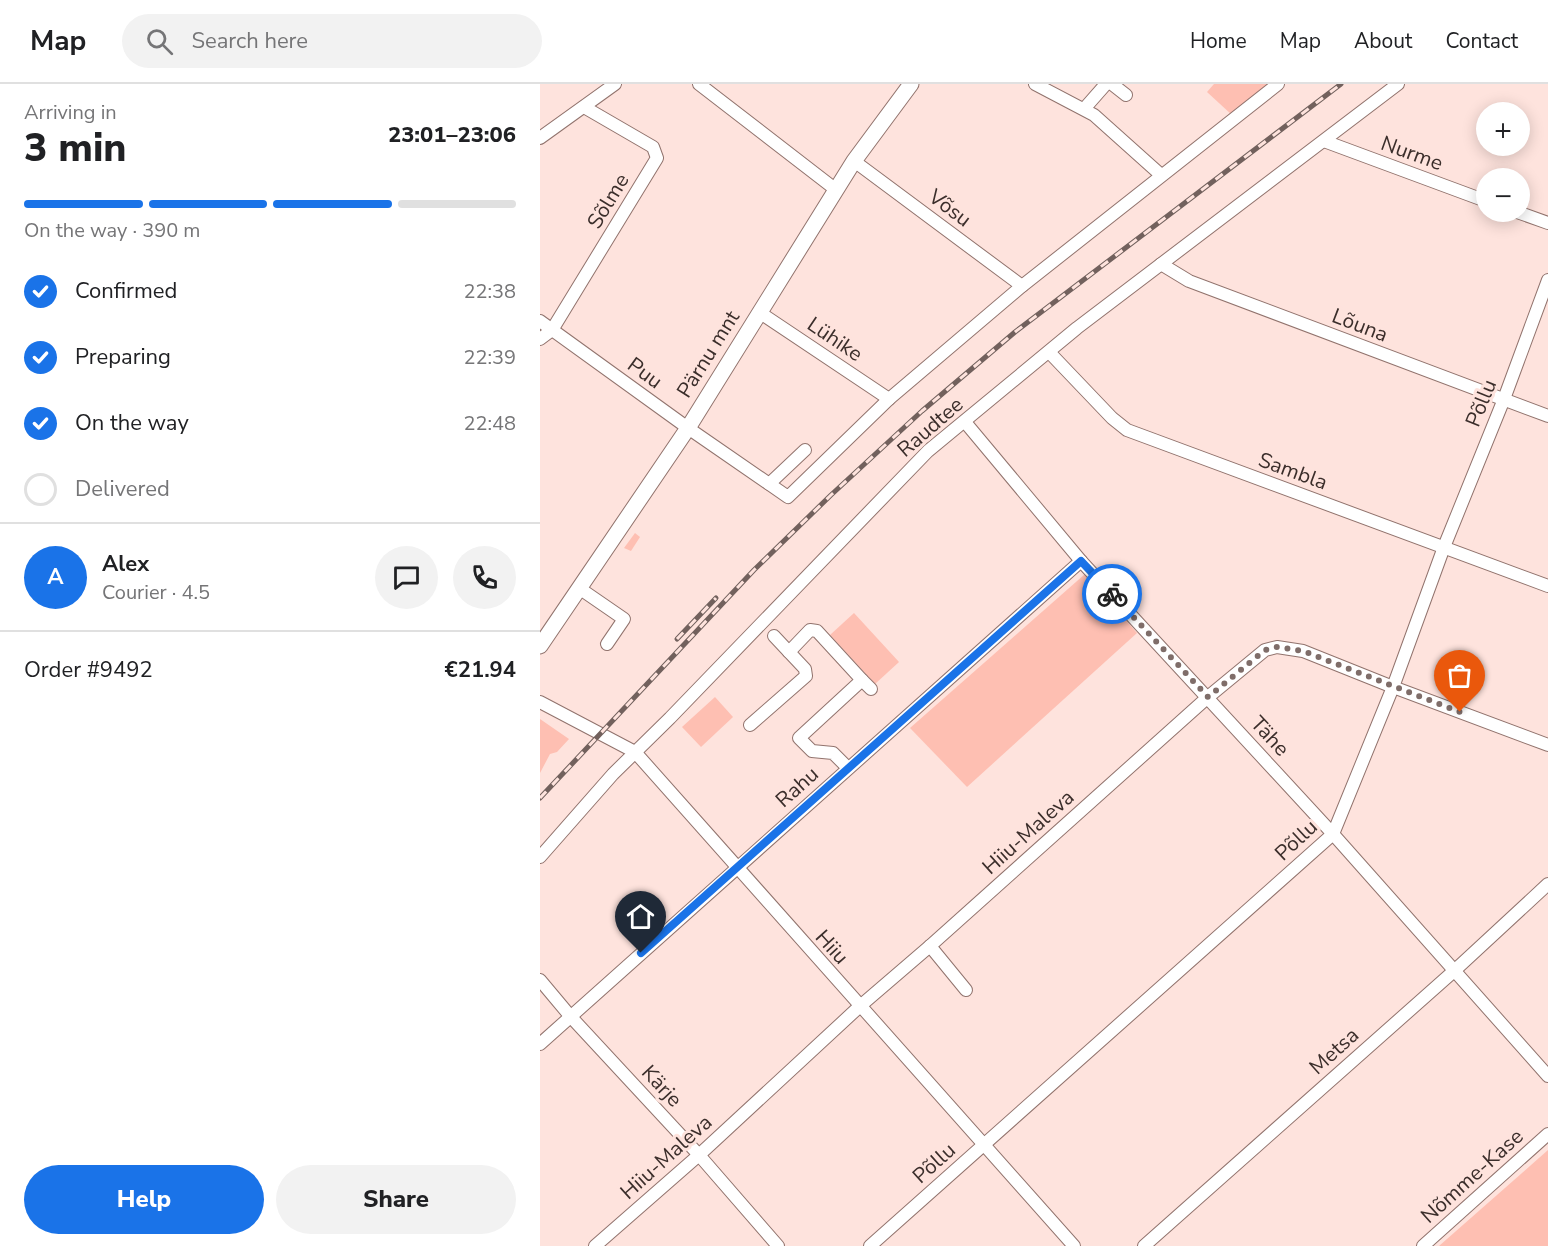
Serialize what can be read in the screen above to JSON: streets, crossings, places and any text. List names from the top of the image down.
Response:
{
  "streets": {
    "main road": ["Pärnu mnt"],
    "street": [
      "Nurme",
      "Sõlme",
      "Võsu",
      "Lõuna",
      "Lühike",
      "Puu",
      "Põllu",
      "Raudtee",
      "Sambla",
      "Tähe",
      "Rahu",
      "Hiiu-Maleva",
      "Hiiu",
      "Metsa",
      "Kärje",
      "Nõmme-Kase"
    ]
  },
  "crossings": [
    ["Nurme", "Raudtee"],
    ["Sõlme", "Puu"],
    ["Võsu", "Pärnu mnt"],
    ["Lõuna", "Põllu"],
    ["Lõuna", "Raudtee"],
    ["Lühike", "Pärnu mnt"],
    ["Lühike", "Puu"],
    ["Pärnu mnt", "Puu"],
    ["Põllu", "Sambla"],
    ["Põllu", "Tähe"],
    ["Põllu", "Hiiu-Maleva"],
    ["Põllu", "Hiiu"],
    ["Raudtee", "Sambla"],
    ["Raudtee", "Tähe"],
    ["Raudtee", "Hiiu"],
    ["Tähe", "Rahu"],
    ["Tähe", "Hiiu-Maleva"],
    ["Tähe", "Metsa"],
    ["Rahu", "Hiiu"],
    ["Rahu", "Kärje"],
    ["Hiiu-Maleva", "Hiiu"],
    ["Hiiu-Maleva", "Kärje"]
  ],
  "page": {
    "header": "Map",
    "search": "Search here",
    "nav": [
      "Home",
      "Map",
      "About",
      "Contact"
    ],
    "heading": ["3 min", "Arriving in", "23:01–23:06"],
    "panel": [
      "Alex",
      "Courier · 4.5",
      "Order #9492",
      "€21.94"
    ],
    "map_buttons": ["+", "−"],
    "bar": "On the way · 390 m",
    "list": [
      ["Confirmed", "22:38"],
      ["Preparing", "22:39"],
      ["On the way", "22:48"],
      "Delivered"
    ],
    "round": "A",
    "buttons": ["Help", "Share"]
  }
}
